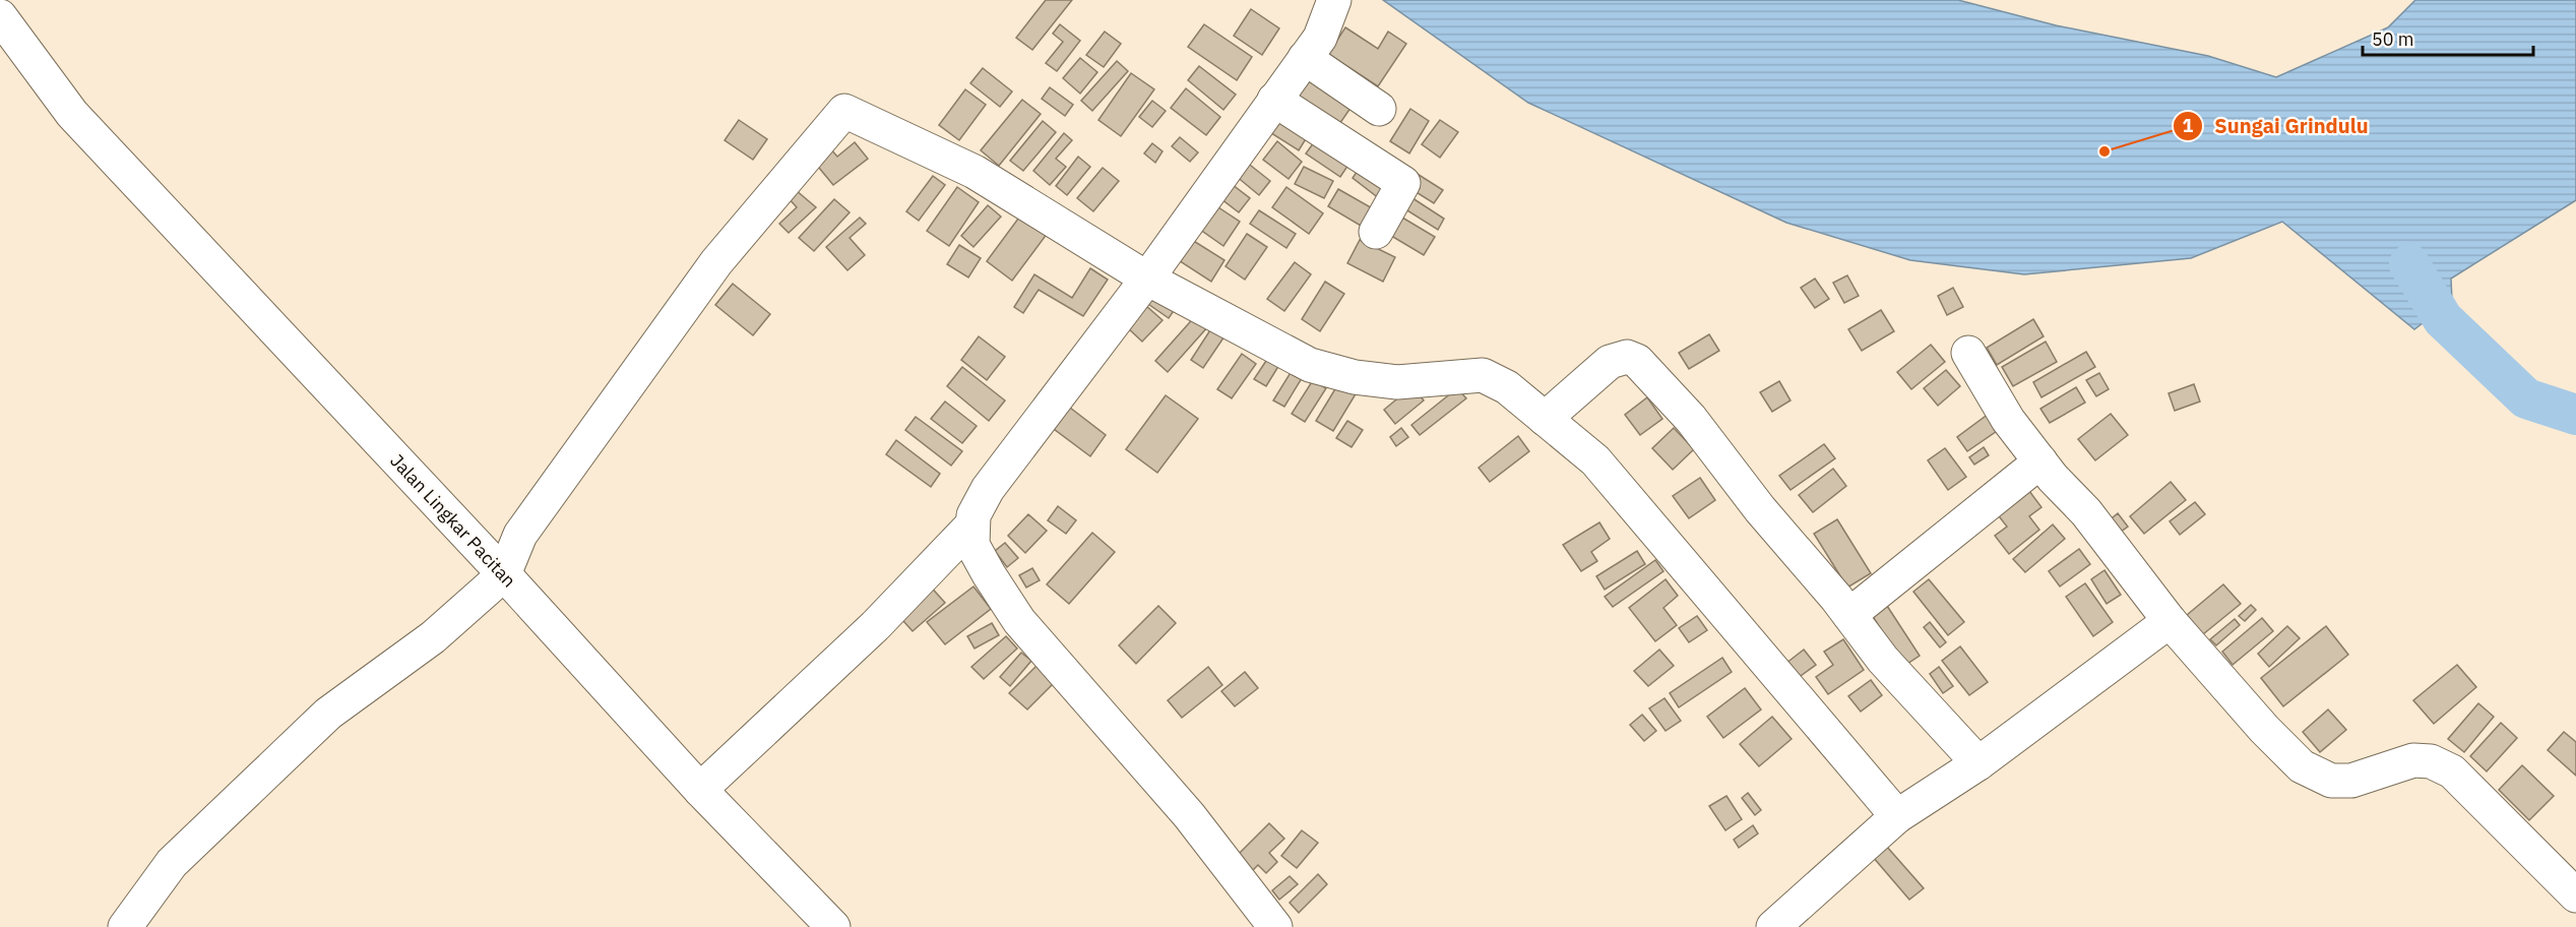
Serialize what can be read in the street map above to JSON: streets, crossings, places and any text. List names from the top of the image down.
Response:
{
  "streets": {
    "main road": ["Jalan Lingkar Pacitan"]
  },
  "places": ["Sungai Grindulu"],
  "scale_bar": "50 m"
}
